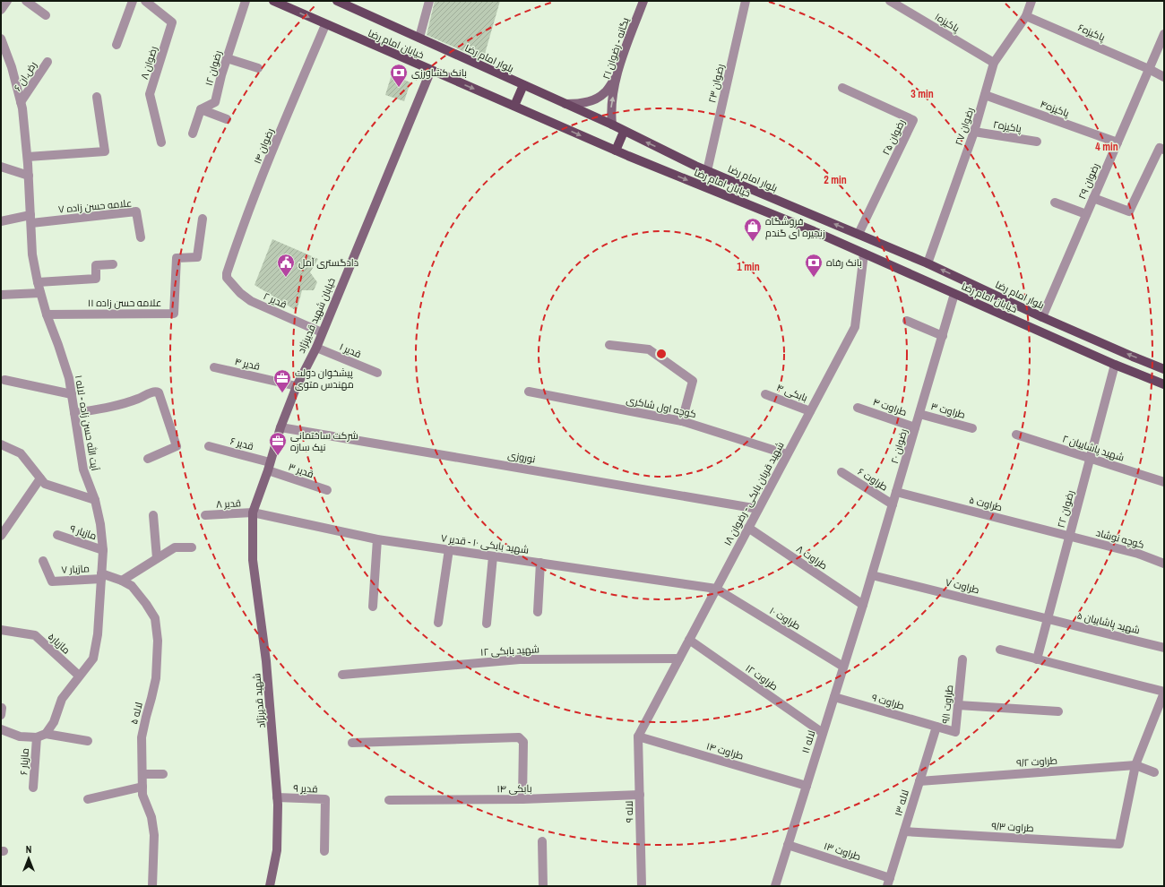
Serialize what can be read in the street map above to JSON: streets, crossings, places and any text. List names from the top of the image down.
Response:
{
  "streets": {
    "main road": ["خیابان امام رضا", "بلوار امام رضا"],
    "street": [
      "پاکیزه۱",
      "پاکیزه۶",
      "یگانه - رضوان ۲۱",
      "رضوان ۸",
      "رضوان ۱۲",
      "رض.ان ۶",
      "رضوان ۲۳",
      "پاکیزه۴",
      "رضوان ۲۷",
      "پاکیزه۲",
      "رضوان ۲۵",
      "رضوان ۱۴",
      "رضوان ۲۹",
      "علامه حسن زاده ۷",
      "قدیر ۲",
      "علامه حسن زاده ۱۱",
      "خيابان شهيد قديرنژاد",
      "قدیر ۱",
      "قدیر ۴",
      "بابکی ۴",
      "کوچه اول شاکری",
      "طراوت ۴",
      "طراوت ۳",
      "آیت الله حسن زاده - لاله ۱",
      "قدیر ۶",
      "رضوان ۲۰",
      "شهید پاشاییان ۲",
      "نوروزی",
      "قدیر ۳",
      "طراوت ۶",
      "شهید قربان بابکی - رضوان ۱۸",
      "قدیر ۸",
      "طراوت ۵",
      "رضوان ۲۲",
      "مازیار ۹",
      "کوچه نوشاد",
      "شهید بابکی ۱۰ - قدیر ۷",
      "طراوت ۸",
      "مازیار ۷",
      "طراوت ۷",
      "طراوت ۱۰",
      "شهید پاشاییان ۵",
      "مازیار۵",
      "شهید بابکی ۱۲",
      "طراوت ۱۲",
      "شهید قدیرنژاد",
      "طراوت ۹",
      "طراوت ۹/۱",
      "لاله ۵",
      "لاله ۱۱",
      "طراوت ۱۴",
      "مازیار ۶",
      "طراوت ۹/۲",
      "قدیر ۹",
      "بابکی ۱۴",
      "لاله ۱۳",
      "لاله ۹",
      "طراوت ۹/۳",
      "طراوت ۱۳"
    ]
  },
  "crossings": [
    ["پاکیزه۱", "رضوان ۲۷"],
    ["پاکیزه۶", "رضوان ۲۷"],
    ["پاکیزه۶", "رضوان ۲۹"],
    ["خیابان امام رضا", "رضوان ۱۴"],
    ["خیابان امام رضا", "خيابان شهيد قديرنژاد"],
    ["خیابان امام رضا", "رضوان ۲۰"],
    ["خیابان امام رضا", "شهید قربان بابکی - رضوان ۱۸"],
    ["خیابان امام رضا", "رضوان ۲۲"],
    ["یگانه - رضوان ۲۱", "بلوار امام رضا"],
    ["بلوار امام رضا", "رضوان ۲۳"],
    ["بلوار امام رضا", "رضوان ۲۷"],
    ["بلوار امام رضا", "رضوان ۲۵"],
    ["بلوار امام رضا", "رضوان ۲۹"],
    ["رض.ان ۶", "آیت الله حسن زاده - لاله ۱"],
    ["پاکیزه۴", "رضوان ۲۷"],
    ["پاکیزه۴", "رضوان ۲۹"],
    ["رضوان ۲۷", "پاکیزه۲"],
    ["رضوان ۱۴", "قدیر ۲"],
    ["علامه حسن زاده ۷", "آیت الله حسن زاده - لاله ۱"],
    ["قدیر ۲", "خيابان شهيد قديرنژاد"],
    ["علامه حسن زاده ۱۱", "آیت الله حسن زاده - لاله ۱"],
    ["خيابان شهيد قديرنژاد", "قدیر ۱"],
    ["خيابان شهيد قديرنژاد", "قدیر ۴"],
    ["خيابان شهيد قديرنژاد", "قدیر ۶"],
    ["خيابان شهيد قديرنژاد", "نوروزی"],
    ["خيابان شهيد قديرنژاد", "قدیر ۳"],
    ["خيابان شهيد قديرنژاد", "قدیر ۸"],
    ["خيابان شهيد قديرنژاد", "شهید بابکی ۱۰ - قدیر ۷"],
    ["خيابان شهيد قديرنژاد", "شهید قدیرنژاد"],
    ["بابکی ۴", "شهید قربان بابکی - رضوان ۱۸"],
    ["کوچه اول شاکری", "شهید قربان بابکی - رضوان ۱۸"],
    ["طراوت ۴", "رضوان ۲۰"],
    ["طراوت ۳", "رضوان ۲۰"],
    ["آیت الله حسن زاده - لاله ۱", "مازیار ۹"],
    ["آیت الله حسن زاده - لاله ۱", "مازیار ۷"],
    ["آیت الله حسن زاده - لاله ۱", "مازیار۵"],
    ["آیت الله حسن زاده - لاله ۱", "لاله ۵"],
    ["قدیر ۶", "قدیر ۳"],
    ["رضوان ۲۰", "طراوت ۶"],
    ["رضوان ۲۰", "طراوت ۵"],
    ["رضوان ۲۰", "طراوت ۸"],
    ["رضوان ۲۰", "طراوت ۷"],
    ["رضوان ۲۰", "لاله ۱۱"],
    ["شهید پاشاییان ۲", "رضوان ۲۲"],
    ["نوروزی", "شهید قربان بابکی - رضوان ۱۸"],
    ["شهید قربان بابکی - رضوان ۱۸", "شهید بابکی ۱۰ - قدیر ۷"],
    ["شهید قربان بابکی - رضوان ۱۸", "طراوت ۸"],
    ["شهید قربان بابکی - رضوان ۱۸", "طراوت ۱۰"],
    ["شهید قربان بابکی - رضوان ۱۸", "شهید بابکی ۱۲"],
    ["شهید قربان بابکی - رضوان ۱۸", "طراوت ۱۲"],
    ["شهید قربان بابکی - رضوان ۱۸", "طراوت ۱۴"],
    ["شهید قربان بابکی - رضوان ۱۸", "لاله ۹"],
    ["قدیر ۸", "شهید بابکی ۱۰ - قدیر ۷"],
    ["قدیر ۸", "شهید قدیرنژاد"],
    ["طراوت ۵", "رضوان ۲۲"],
    ["طراوت ۵", "کوچه نوشاد"],
    ["رضوان ۲۲", "کوچه نوشاد"],
    ["رضوان ۲۲", "طراوت ۷"],
    ["رضوان ۲۲", "شهید پاشاییان ۵"],
    ["شهید بابکی ۱۰ - قدیر ۷", "طراوت ۱۰"],
    ["شهید بابکی ۱۰ - قدیر ۷", "شهید قدیرنژاد"],
    ["طراوت ۸", "لاله ۱۱"],
    ["مازیار ۷", "لاله ۵"],
    ["طراوت ۷", "شهید پاشاییان ۵"],
    ["طراوت ۱۰", "لاله ۱۱"],
    ["طراوت ۱۲", "لاله ۱۱"],
    ["شهید قدیرنژاد", "قدیر ۹"],
    ["طراوت ۹", "طراوت ۹/۱"],
    ["طراوت ۹", "لاله ۱۱"],
    ["طراوت ۹", "لاله ۱۳"],
    ["طراوت ۹/۱", "لاله ۱۳"],
    ["لاله ۱۱", "طراوت ۱۴"],
    ["لاله ۱۱", "طراوت ۱۳"],
    ["طراوت ۱۴", "لاله ۹"],
    ["طراوت ۹/۲", "لاله ۱۳"],
    ["طراوت ۹/۲", "طراوت ۹/۳"],
    ["بابکی ۱۴", "لاله ۹"],
    ["لاله ۱۳", "طراوت ۹/۳"],
    ["لاله ۱۳", "طراوت ۱۳"]
  ],
  "one_way": ["خیابان امام رضا", "یگانه - رضوان ۲۱", "بلوار امام رضا"],
  "places": {
    "bank": ["بانک کشاورزی", "بانک رفاه"],
    "shop": ["فروشگاه زنجیره ای گندم"],
    "public building": ["دادگستری آمل"],
    "office": ["پیشخوان دولت مهندس متوی", "شرکت ساختمانی نیک سازه"]
  },
  "north": "top",
  "rings": [
    "3 min",
    "4 min",
    "2 min",
    "1 min"
  ]
}
